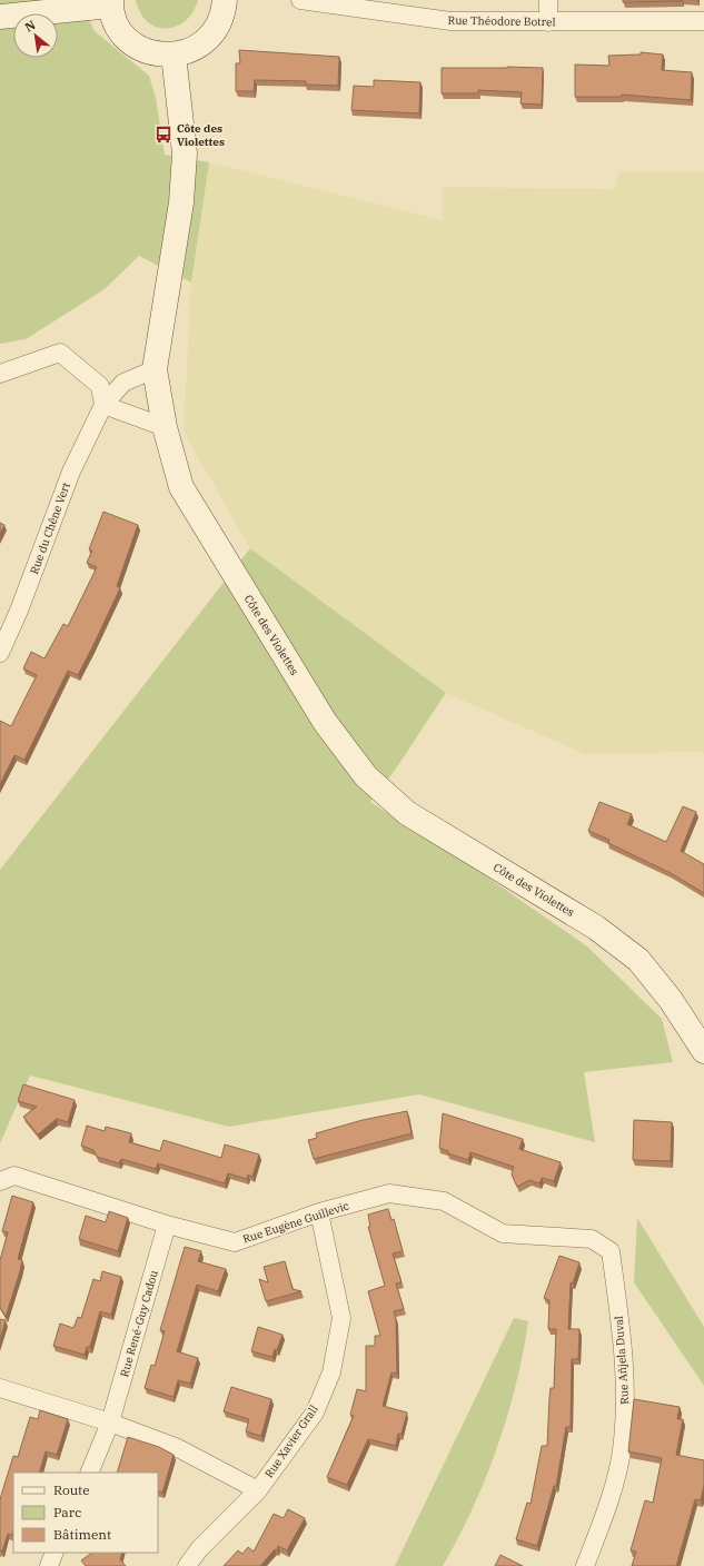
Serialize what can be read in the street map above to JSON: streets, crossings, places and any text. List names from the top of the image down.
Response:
{
  "streets": {
    "street": [
      "Rue Théodore Botrel",
      "Rue du Chêne Vert",
      "Côte des Violettes",
      "Rue Eugène Guillevic",
      "Rue René-Guy Cadou",
      "Rue Añjela Duval",
      "Rue Xavier Grall"
    ]
  },
  "crossings": [
    ["Rue du Chêne Vert", "Côte des Violettes"],
    ["Rue Eugène Guillevic", "Rue René-Guy Cadou"],
    ["Rue Eugène Guillevic", "Rue Añjela Duval"],
    ["Rue Eugène Guillevic", "Rue Xavier Grall"]
  ],
  "places": {
    "bus stop": ["Côte des Violettes"]
  },
  "legend": ["Route", "Parc", "Bâtiment"],
  "north": "top left"
}
